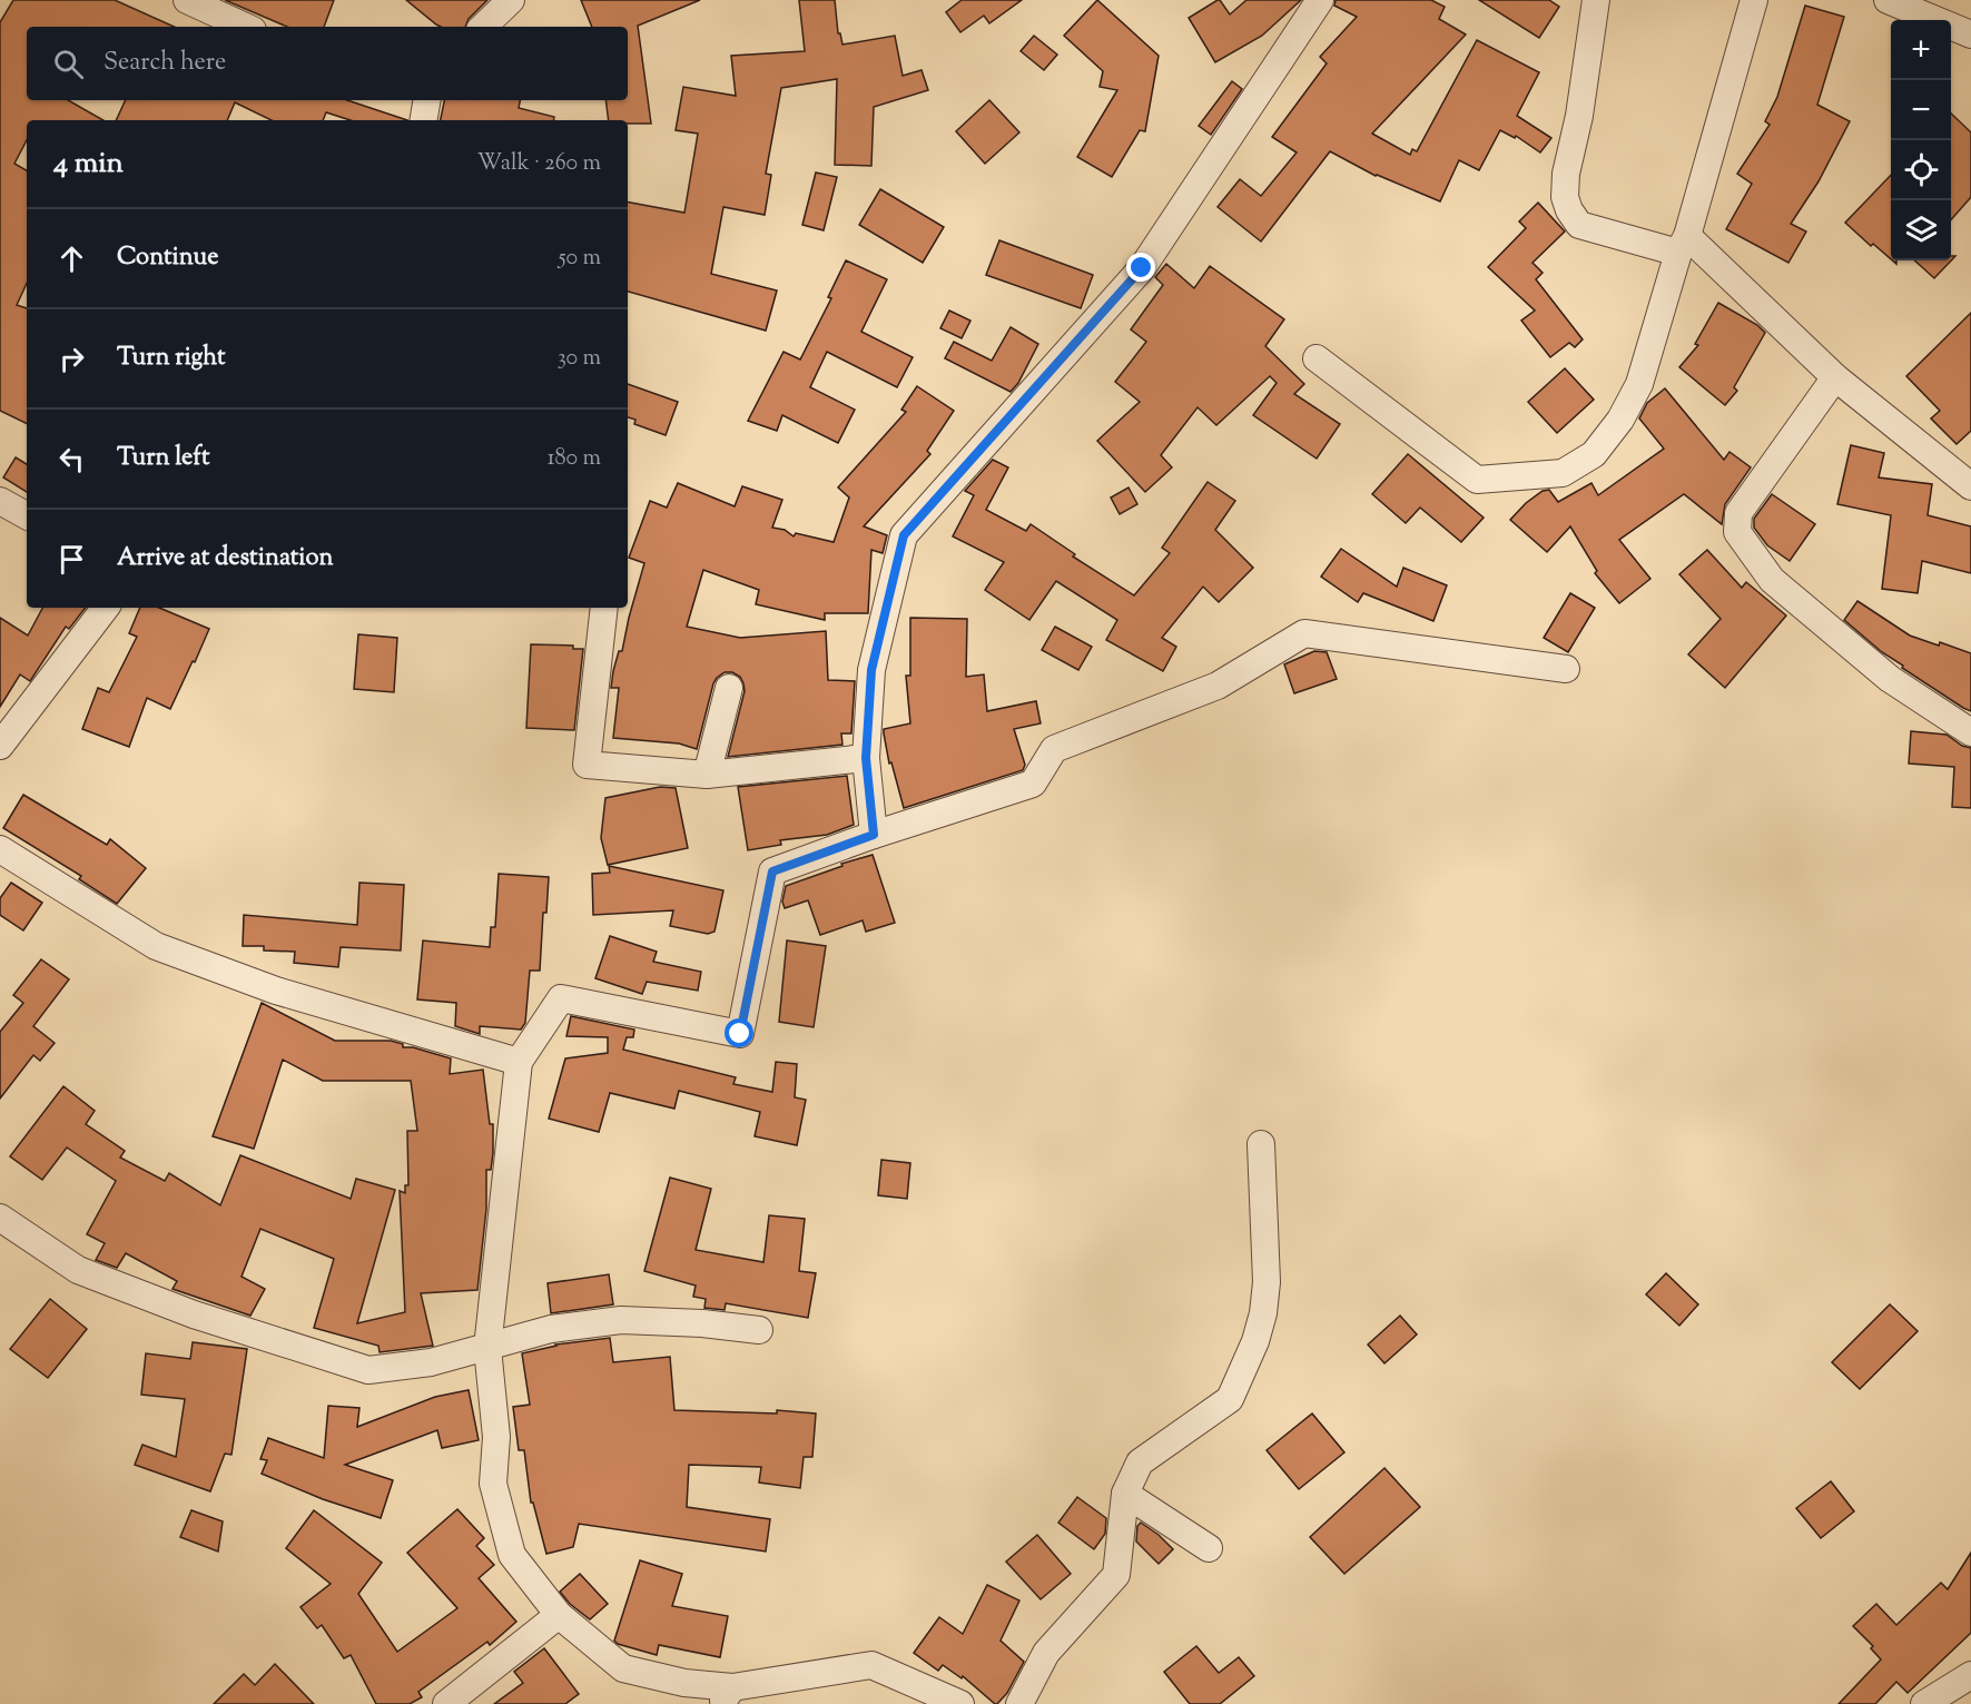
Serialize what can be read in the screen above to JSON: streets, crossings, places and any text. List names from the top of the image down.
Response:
{
  "page": {
    "map_buttons": ["+", "−"],
    "search": "Search here",
    "heading": ["4 min", "Walk · 260 m"],
    "list": [
      ["Continue", "50 m"],
      ["Turn right", "30 m"],
      ["Turn left", "180 m"],
      "Arrive at destination"
    ]
  }
}
